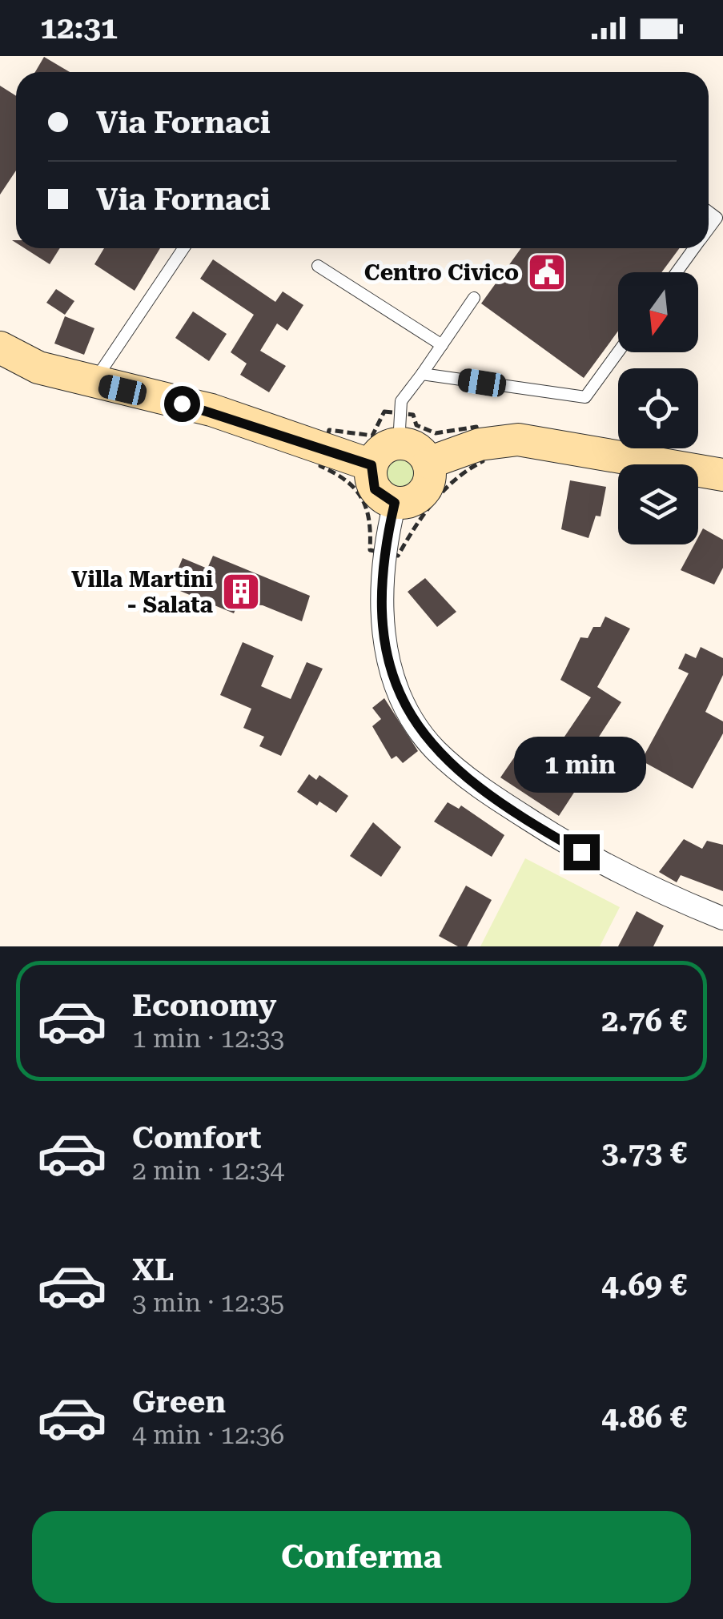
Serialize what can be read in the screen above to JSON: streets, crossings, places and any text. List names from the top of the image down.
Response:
{
  "places": {
    "public building": ["Centro Civico"],
    "building": ["Villa Martini - Salata"]
  },
  "north": "bottom",
  "page": {
    "status": "12:31",
    "banner": ["Via Fornaci", "Via Fornaci"],
    "bubble": "1 min",
    "list": [
      {
        "name": "Economy",
        "note": "1 min · 12:33",
        "value": "2.76 €"
      },
      {
        "name": "Comfort",
        "note": "2 min · 12:34",
        "value": "3.73 €"
      },
      {
        "name": "XL",
        "note": "3 min · 12:35",
        "value": "4.69 €"
      },
      {
        "name": "Green",
        "note": "4 min · 12:36",
        "value": "4.86 €"
      }
    ],
    "buttons": "Conferma"
  }
}
